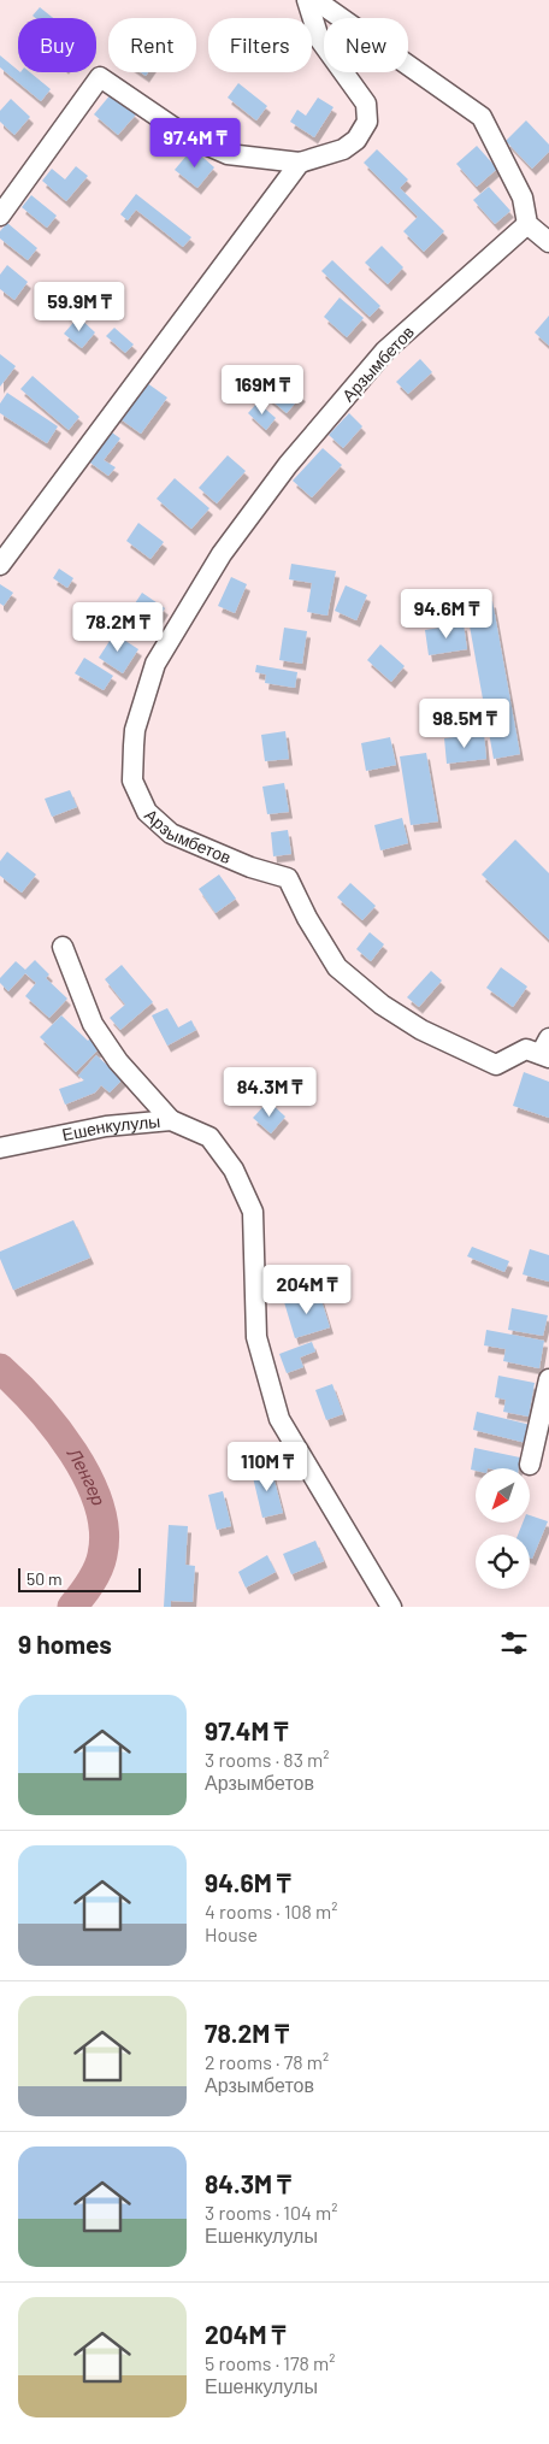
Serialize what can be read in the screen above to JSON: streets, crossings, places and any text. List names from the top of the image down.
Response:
{
  "streets": {
    "street": ["Арзымбетов", "Ешенкулулы"]
  },
  "water": ["Ленгер"],
  "scale_bar": "50 m",
  "north": "bottom left",
  "page": {
    "chip": [
      "Buy",
      "Rent",
      "Filters",
      "New"
    ],
    "price": [
      "97.4M ₸",
      "59.9M ₸",
      "169M ₸",
      "94.6M ₸",
      "78.2M ₸",
      "98.5M ₸",
      "84.3M ₸",
      "204M ₸",
      "110M ₸"
    ],
    "scale": "50 m",
    "heading": "9 homes",
    "list": [
      {
        "name": "97.4M ₸",
        "note": "3 rooms · 83 m² · Арзымбетов"
      },
      {
        "name": "94.6M ₸",
        "note": "4 rooms · 108 m² · House"
      },
      {
        "name": "78.2M ₸",
        "note": "2 rooms · 78 m² · Арзымбетов"
      },
      {
        "name": "84.3M ₸",
        "note": "3 rooms · 104 m² · Ешенкулулы"
      },
      {
        "name": "204M ₸",
        "note": "5 rooms · 178 m² · Ешенкулулы"
      }
    ]
  }
}
